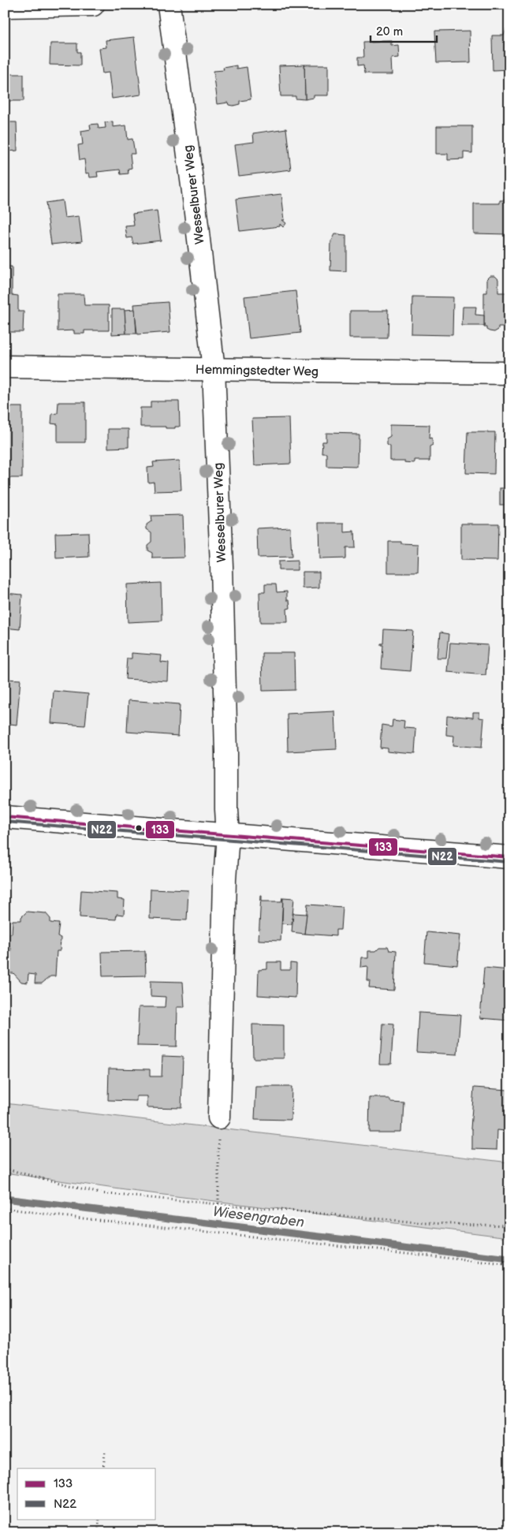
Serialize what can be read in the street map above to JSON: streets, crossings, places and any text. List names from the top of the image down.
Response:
{
  "streets": {
    "street": ["Wesselburer Weg", "Hemmingstedter Weg"]
  },
  "crossings": [
    ["Wesselburer Weg", "Hemmingstedter Weg"]
  ],
  "water": ["Wiesengraben"],
  "lines": ["transit line 133", "transit line N22"],
  "legend": ["133", "N22"],
  "scale_bar": "20 m"
}
